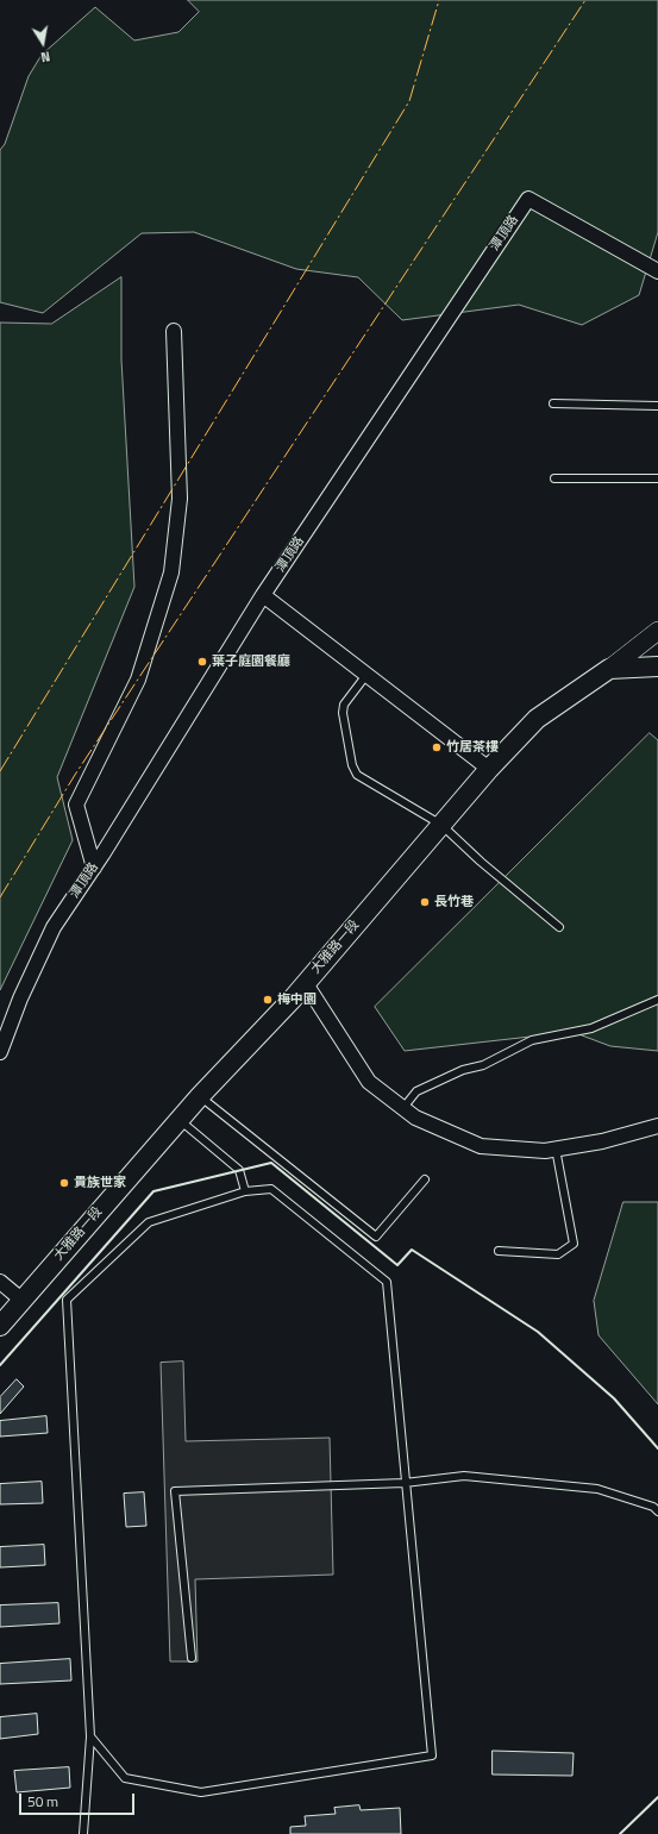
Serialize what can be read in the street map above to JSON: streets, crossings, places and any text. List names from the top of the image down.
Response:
{
  "streets": {
    "main road": ["大雅路一段"],
    "street": ["潭頂路"]
  },
  "places": [
    "葉子庭園餐廳",
    "竹居茶樓",
    "長竹巷",
    "梅中園",
    "貴族世家"
  ],
  "scale_bar": "50 m",
  "north": "bottom"
}
